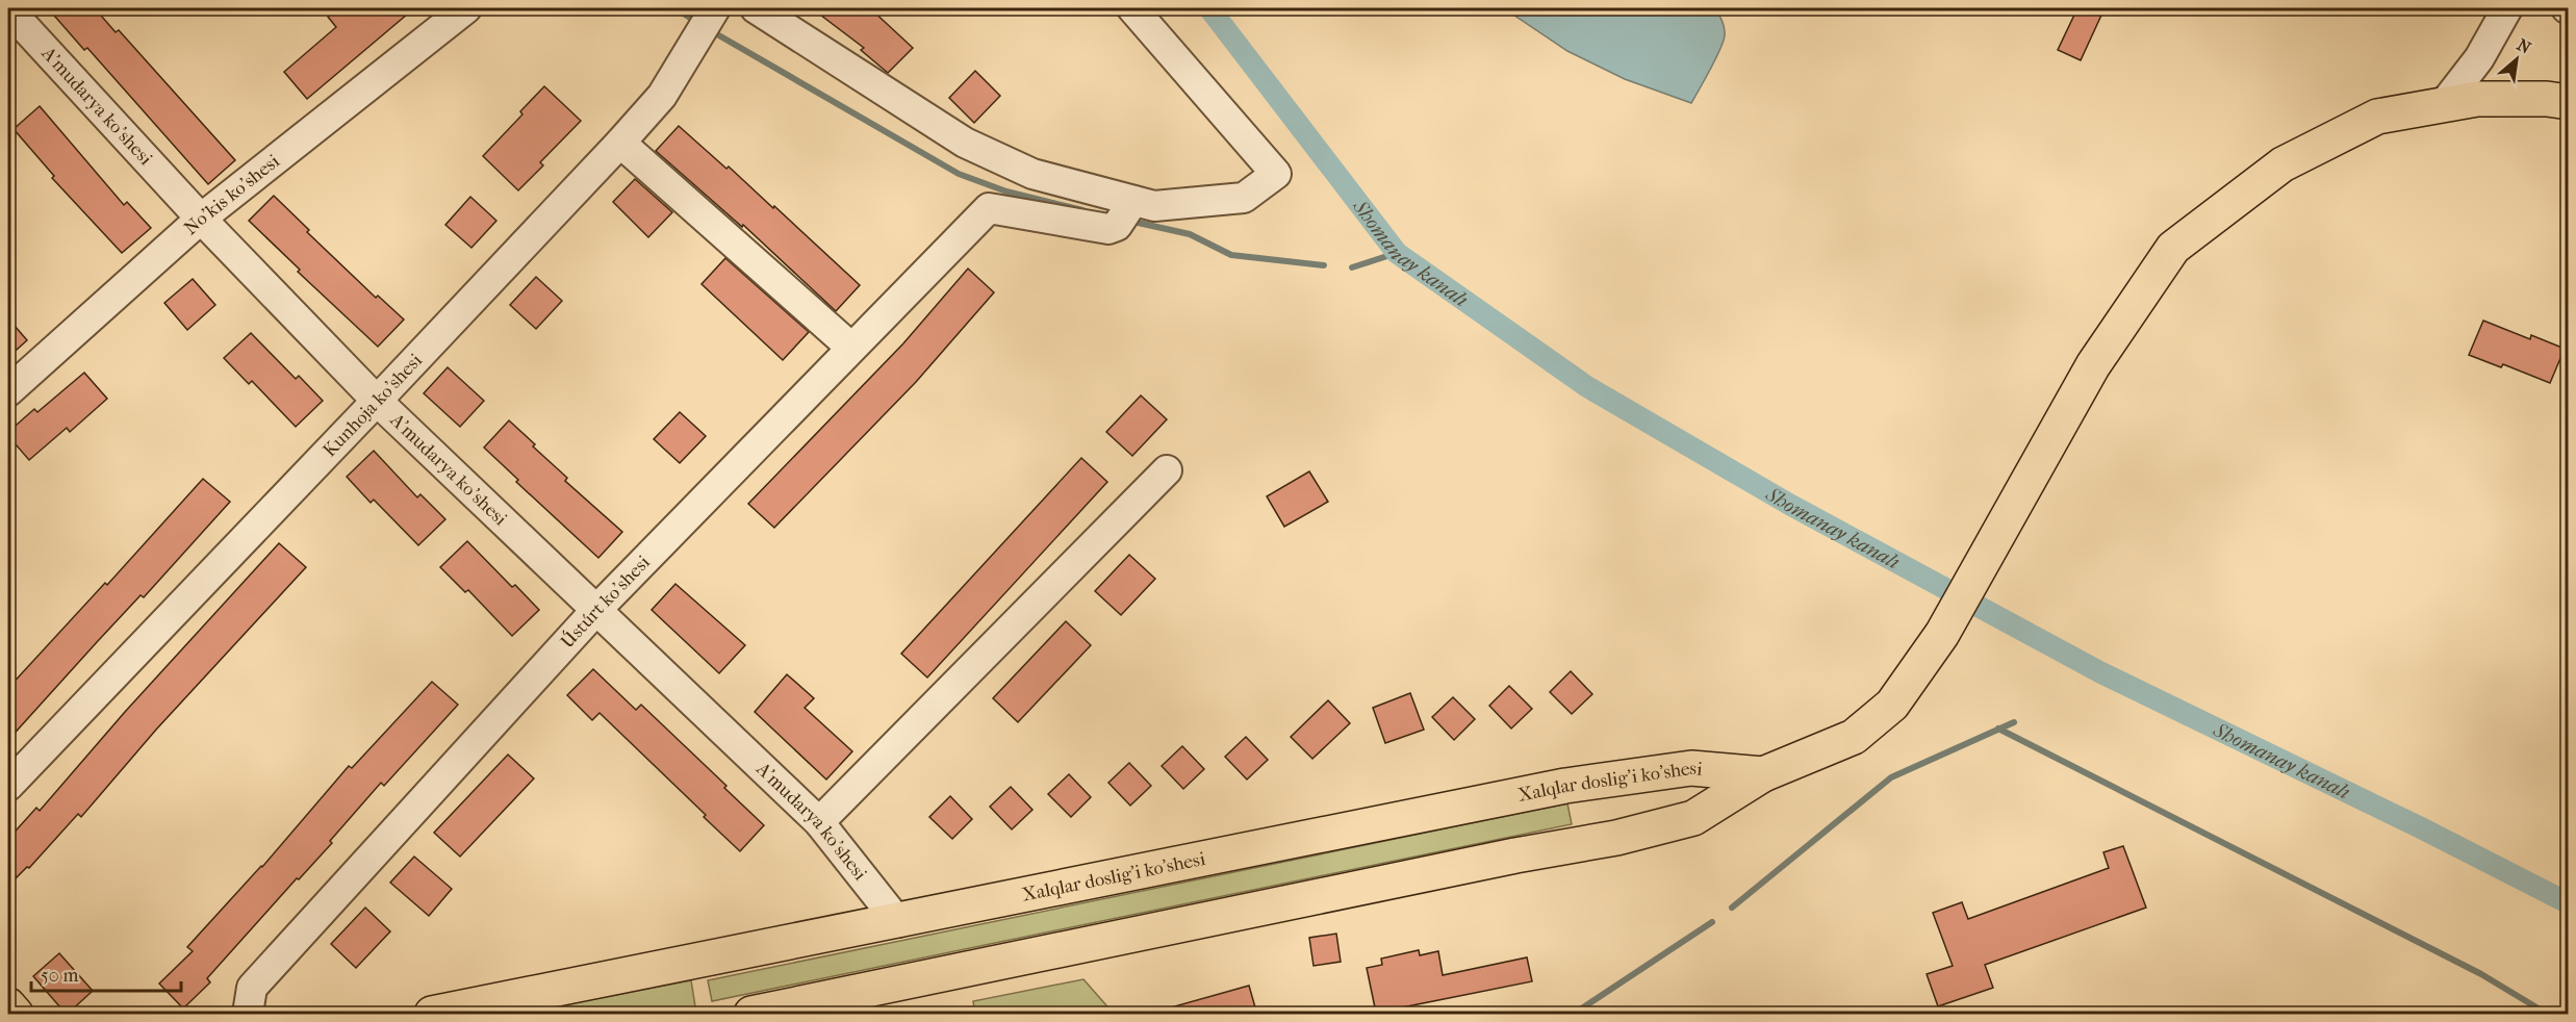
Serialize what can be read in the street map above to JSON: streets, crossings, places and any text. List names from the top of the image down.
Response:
{
  "streets": {
    "main road": ["Xalqlar doslig'i ko'shesi"],
    "street": [
      "A'mudarya ko'shesi",
      "No'kis ko'shesi",
      "Kunhoja ko'shesi",
      "Ústúrt ko'shesi"
    ]
  },
  "crossings": [
    ["A'mudarya ko'shesi", "No'kis ko'shesi"],
    ["A'mudarya ko'shesi", "Kunhoja ko'shesi"],
    ["A'mudarya ko'shesi", "Ústúrt ko'shesi"],
    ["A'mudarya ko'shesi", "Xalqlar doslig'i ko'shesi"]
  ],
  "water": ["Shomanay kanalı"],
  "scale_bar": "50 m",
  "north": "top right"
}
